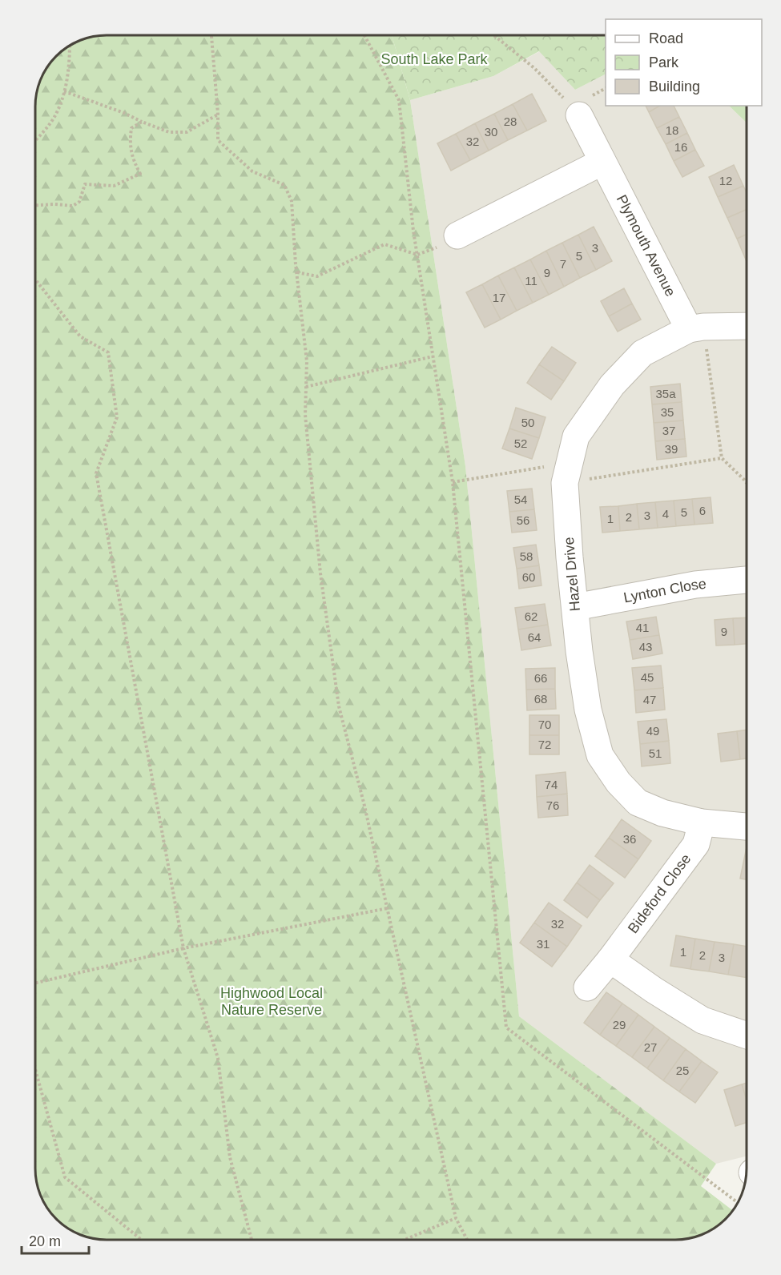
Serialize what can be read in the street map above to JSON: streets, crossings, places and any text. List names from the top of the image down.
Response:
{
  "streets": {
    "street": [
      "Plymouth Avenue",
      "Hazel Drive",
      "Lynton Close",
      "Bideford Close"
    ]
  },
  "crossings": [
    ["Plymouth Avenue", "Hazel Drive"],
    ["Hazel Drive", "Lynton Close"],
    ["Hazel Drive", "Bideford Close"]
  ],
  "parks": ["South Lake Park", "Highwood Local Nature Reserve"],
  "house_numbers": [
    "28",
    "18",
    "30",
    "32",
    "16",
    "12",
    "3",
    "5",
    "7",
    "9",
    "11",
    "17",
    "35a",
    "35",
    "50",
    "37",
    "52",
    "39",
    "54",
    "6",
    "5",
    "4",
    "3",
    "2",
    "1",
    "56",
    "58",
    "60",
    "62",
    "41",
    "9",
    "64",
    "43",
    "45",
    "66",
    "68",
    "47",
    "70",
    "49",
    "72",
    "51",
    "74",
    "76",
    "36",
    "32",
    "31",
    "1",
    "2",
    "3",
    "29",
    "27",
    "25"
  ],
  "legend": ["Road", "Park", "Building"],
  "scale_bar": "20 m"
}
